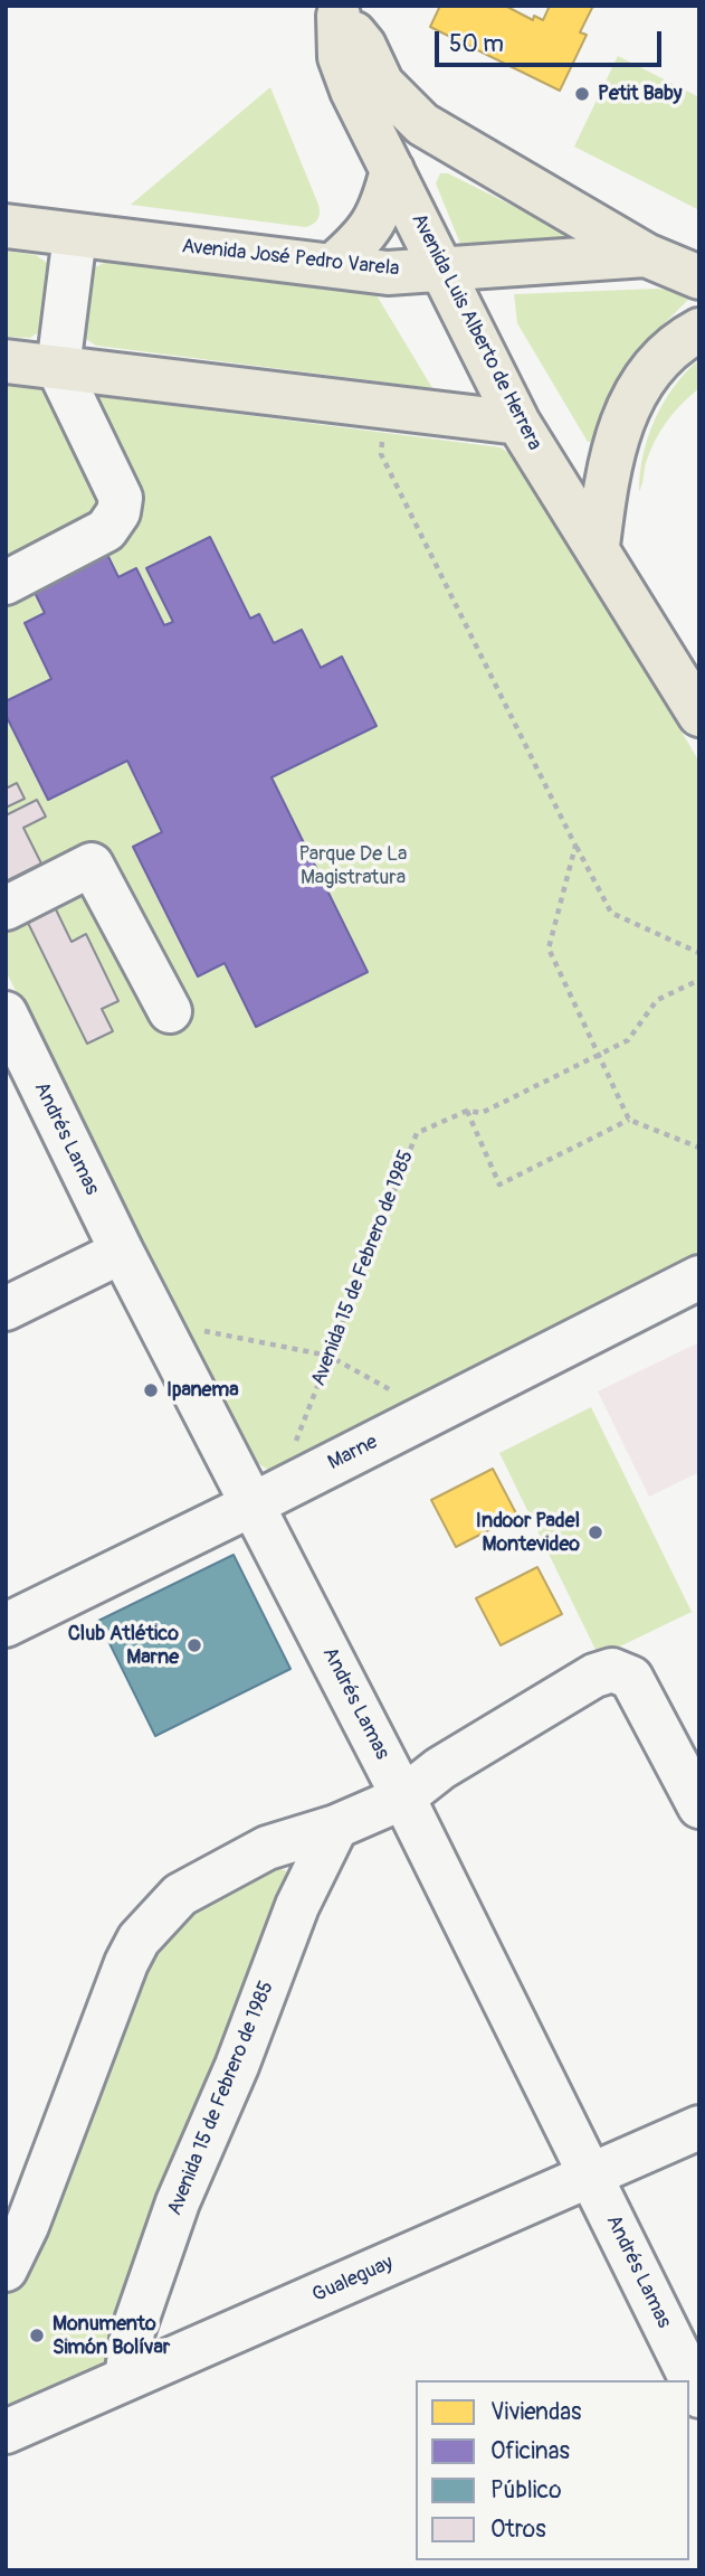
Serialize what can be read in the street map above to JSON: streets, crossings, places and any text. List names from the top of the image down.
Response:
{
  "streets": {
    "main road": ["Avenida José Pedro Varela", "Avenida Luis Alberto de Herrera"],
    "street": [
      "Andrés Lamas",
      "Avenida 15 de Febrero de 1985",
      "Marne",
      "Gualeguay"
    ]
  },
  "crossings": [
    ["Avenida José Pedro Varela", "Avenida Luis Alberto de Herrera"],
    ["Andrés Lamas", "Avenida 15 de Febrero de 1985"],
    ["Andrés Lamas", "Marne"],
    ["Andrés Lamas", "Gualeguay"],
    ["Avenida 15 de Febrero de 1985", "Marne"],
    ["Avenida 15 de Febrero de 1985", "Gualeguay"]
  ],
  "parks": ["Parque De La Magistratura"],
  "places": [
    "Petit Baby",
    "Ipanema",
    "Indoor Padel Montevideo",
    "Club Atlético Marne",
    "Monumento Simón Bolívar"
  ],
  "legend": [
    "Viviendas",
    "Oficinas",
    "Público",
    "Otros"
  ],
  "scale_bar": "50 m"
}
